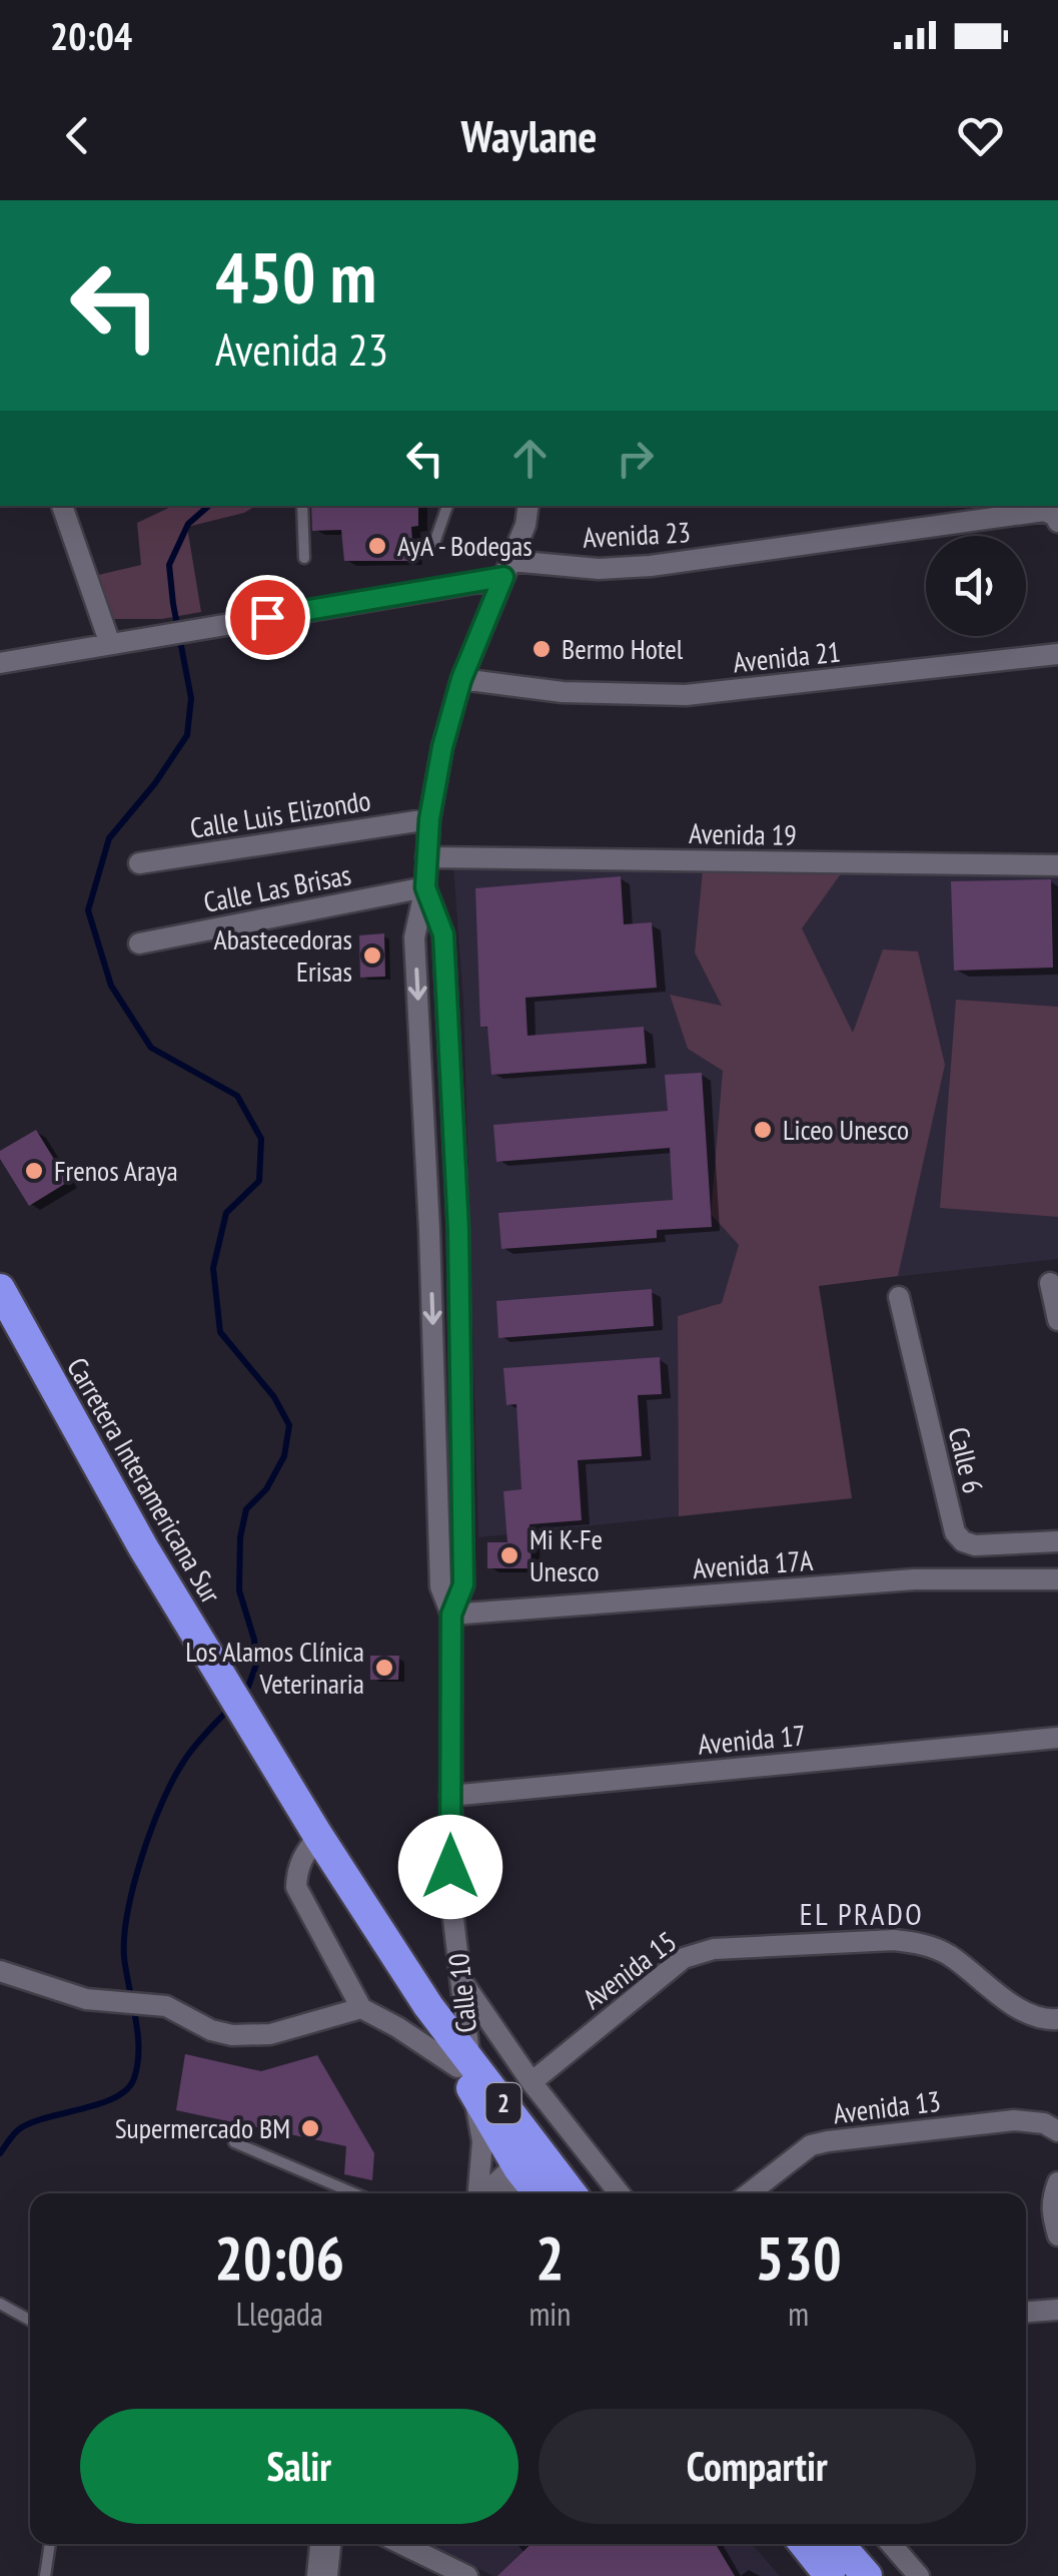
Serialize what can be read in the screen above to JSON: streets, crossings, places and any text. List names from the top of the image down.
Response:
{
  "streets": {
    "highway": ["Carretera Interamericana Sur", "2"],
    "street": [
      "Avenida 23",
      "Avenida 21",
      "Calle Luis Elizondo",
      "Avenida 19",
      "Calle Las Brisas",
      "Calle 6",
      "Avenida 17A",
      "Avenida 17",
      "Avenida 15",
      "Calle 10",
      "Avenida 13"
    ]
  },
  "crossings": [
    ["Avenida 23", "Calle 10"],
    ["Avenida 21", "Calle 10"],
    ["Calle Luis Elizondo", "Calle 10"],
    ["Avenida 19", "Calle 10"],
    ["Calle Las Brisas", "Calle 10"],
    ["Carretera Interamericana Sur", "Calle 10"],
    ["Avenida 17A", "Calle 10"],
    ["Avenida 17", "Calle 10"]
  ],
  "districts": ["EL PRADO"],
  "places": [
    "AyA - Bodegas",
    "Bermo Hotel",
    "Abastecedoras Erisas",
    "Liceo Unesco",
    "Frenos Araya",
    "Mi K-Fe Unesco",
    "Los Alamos Clínica Veterinaria",
    "Supermercado BM"
  ],
  "page": {
    "status": "20:04",
    "header": "Waylane",
    "turn": ["450 m", "Avenida 23"],
    "eta": [
      "20:06",
      "Llegada",
      "2",
      "min",
      "530",
      "m"
    ],
    "buttons": ["Salir", "Compartir"]
  }
}
